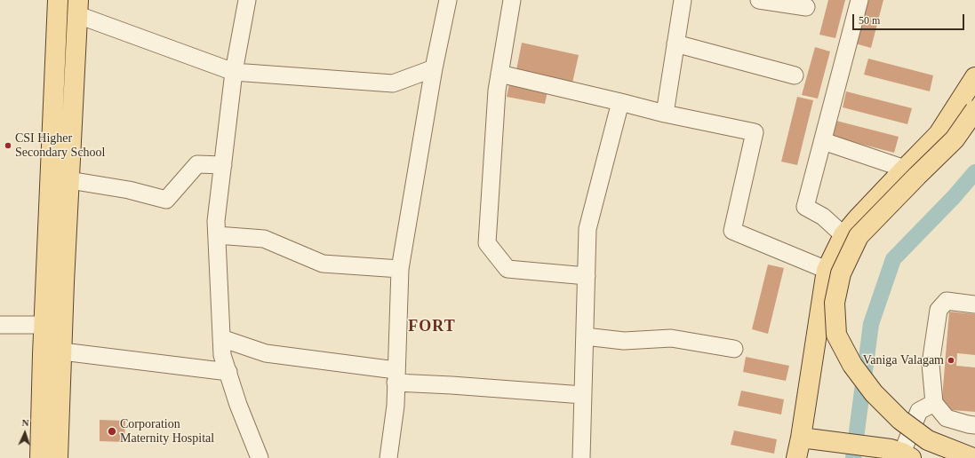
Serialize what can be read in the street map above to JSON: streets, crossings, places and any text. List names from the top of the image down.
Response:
{
  "districts": ["FORT"],
  "places": ["CSI Higher Secondary School", "Vaniga Valagam", "Corporation Maternity Hospital"],
  "scale_bar": "50 m",
  "north": "top"
}
